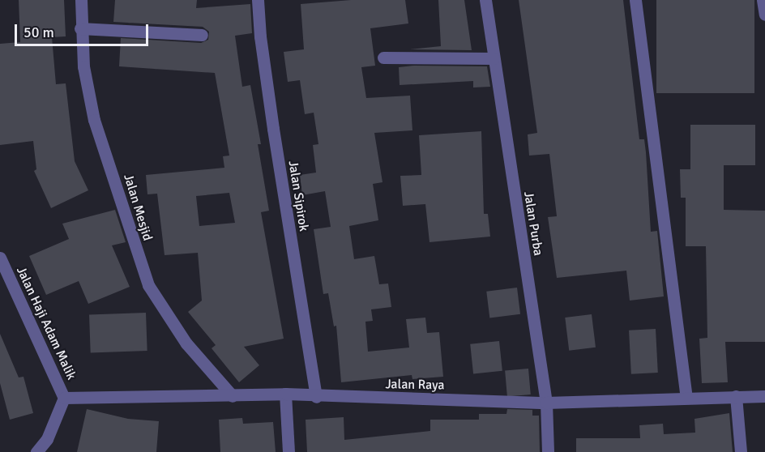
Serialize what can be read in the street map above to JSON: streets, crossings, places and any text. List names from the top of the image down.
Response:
{
  "streets": {
    "street": [
      "Jalan Sipirok",
      "Jalan Mesjid",
      "Jalan Purba",
      "Jalan Haji Adam Malik",
      "Jalan Raya"
    ]
  },
  "crossings": [
    ["Jalan Sipirok", "Jalan Raya"],
    ["Jalan Mesjid", "Jalan Raya"],
    ["Jalan Purba", "Jalan Raya"],
    ["Jalan Haji Adam Malik", "Jalan Raya"]
  ],
  "scale_bar": "50 m"
}
